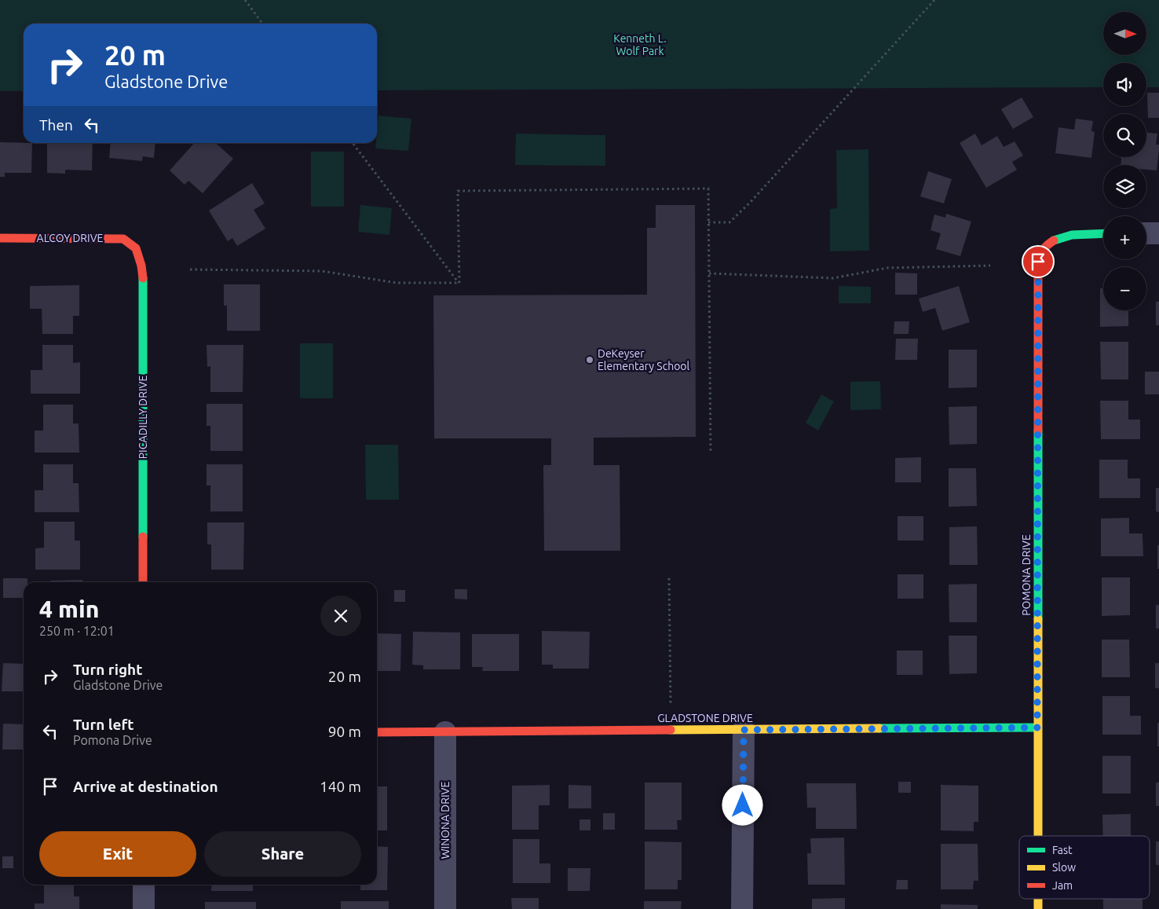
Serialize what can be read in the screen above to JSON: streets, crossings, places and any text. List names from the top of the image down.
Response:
{
  "streets": {
    "street": [
      "ALCOY DRIVE",
      "PICADILLY DRIVE",
      "POMONA DRIVE",
      "GLADSTONE DRIVE",
      "WINONA DRIVE"
    ]
  },
  "crossings": [
    ["ALCOY DRIVE", "PICADILLY DRIVE"],
    ["POMONA DRIVE", "GLADSTONE DRIVE"],
    ["GLADSTONE DRIVE", "WINONA DRIVE"]
  ],
  "parks": ["Kenneth L. Wolf Park"],
  "places": ["DeKeyser Elementary School"],
  "legend": ["Fast", "Slow", "Jam"],
  "north": "right",
  "page": {
    "map_buttons": ["+", "−"],
    "turn": ["20 m", "Gladstone Drive"],
    "then": "Then",
    "heading": ["4 min", "250 m · 12:01"],
    "list": [
      {
        "name": "Turn right",
        "note": "Gladstone Drive",
        "value": "20 m"
      },
      {
        "name": "Turn left",
        "note": "Pomona Drive",
        "value": "90 m"
      },
      {
        "name": "Arrive at destination",
        "value": "140 m"
      }
    ],
    "buttons": ["Exit", "Share"]
  }
}
